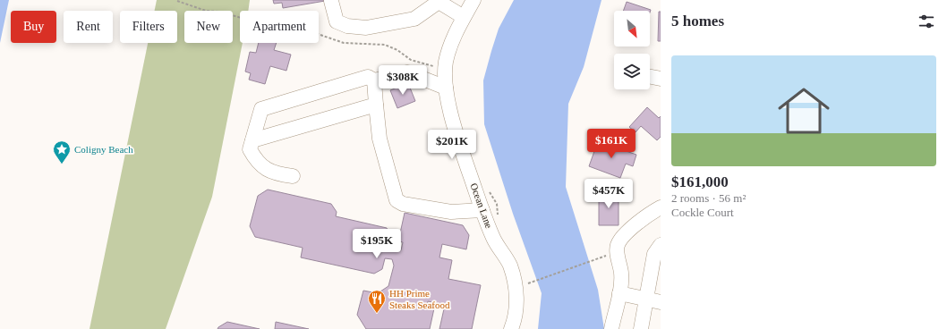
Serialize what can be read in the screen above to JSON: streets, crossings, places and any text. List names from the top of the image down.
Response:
{
  "streets": {
    "street": ["Ocean Lane"]
  },
  "places": {
    "place": ["Coligny Beach"],
    "restaurant": ["HH Prime Steaks Seafood"]
  },
  "north": "bottom right",
  "page": {
    "heading": "5 homes",
    "chip": [
      "Buy",
      "Rent",
      "Filters",
      "New",
      "Apartment"
    ],
    "list": [
      {
        "name": "$161,000",
        "note": "2 rooms · 56 m² · Cockle Court"
      }
    ],
    "price": [
      "$308K",
      "$161K",
      "$201K",
      "$457K",
      "$195K"
    ]
  }
}
